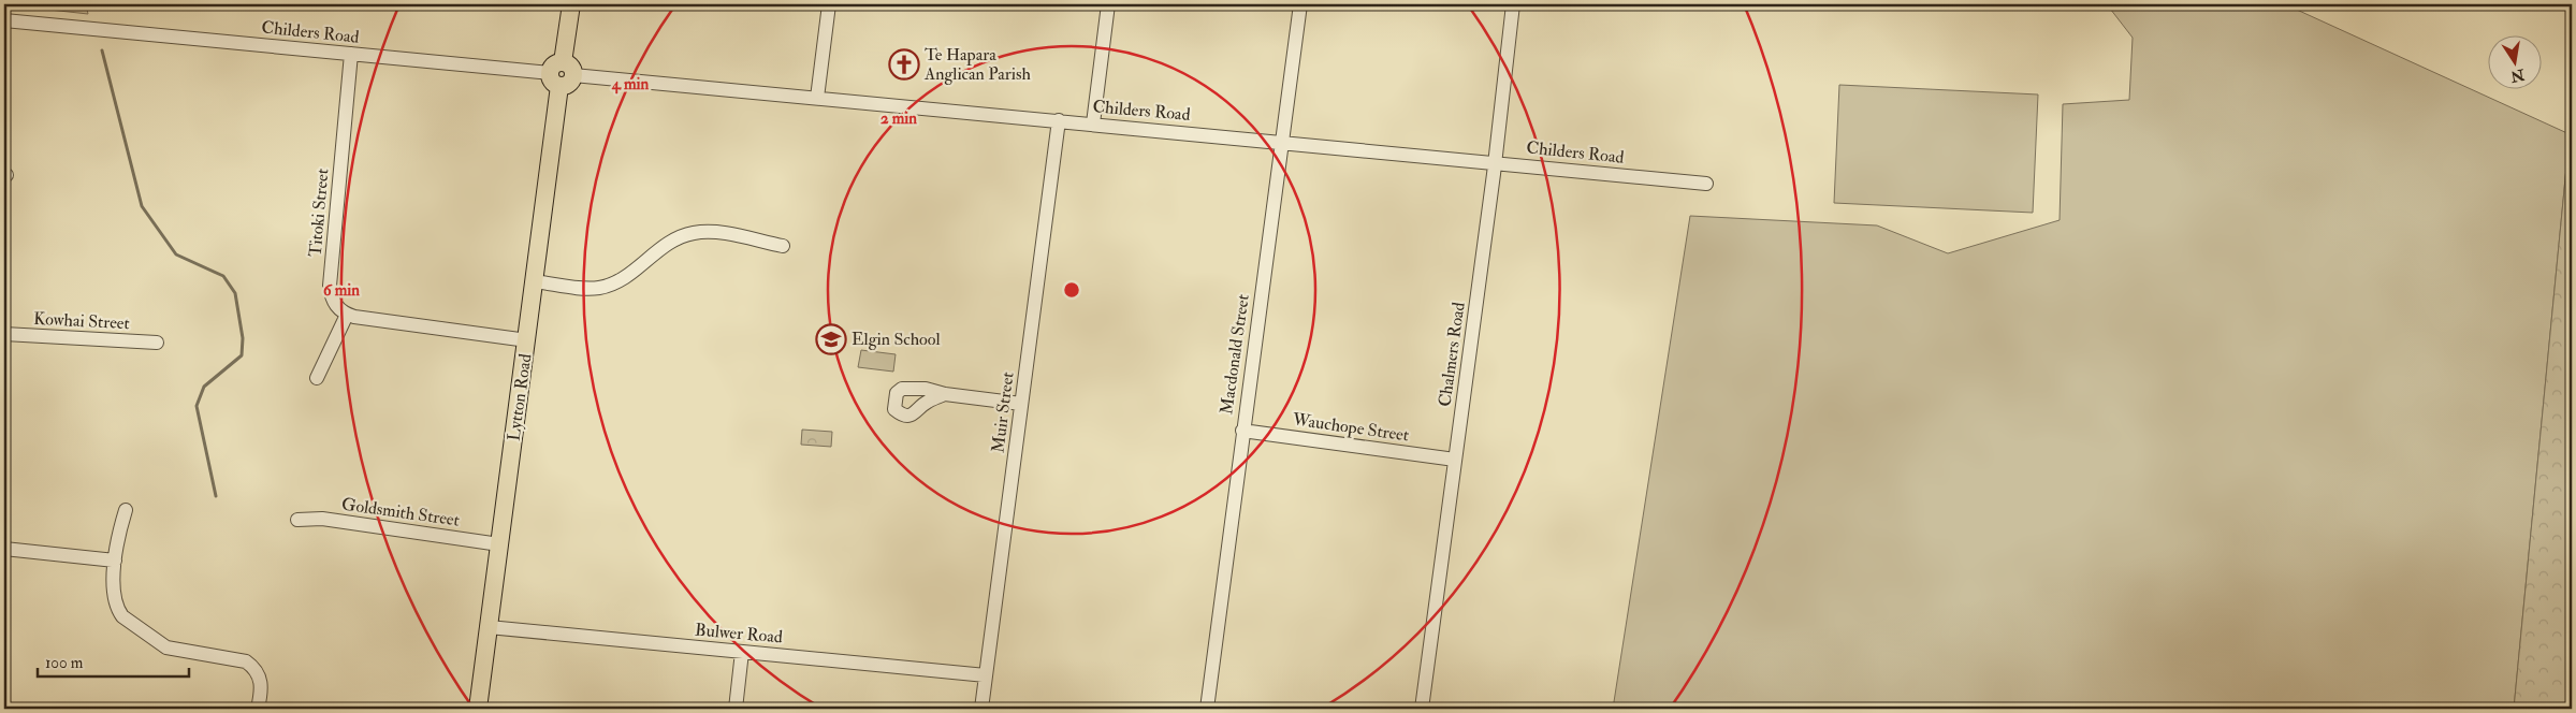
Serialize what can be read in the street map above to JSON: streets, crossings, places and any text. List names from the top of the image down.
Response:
{
  "streets": {
    "main road": ["Lytton Road"],
    "street": [
      "Childers Road",
      "Titoki Street",
      "Kowhai Street",
      "Macdonald Street",
      "Chalmers Road",
      "Muir Street",
      "Wauchope Street",
      "Goldsmith Street",
      "Bulwer Road"
    ]
  },
  "crossings": [
    ["Childers Road", "Titoki Street"],
    ["Childers Road", "Macdonald Street"],
    ["Childers Road", "Chalmers Road"],
    ["Childers Road", "Lytton Road"],
    ["Childers Road", "Muir Street"],
    ["Macdonald Street", "Wauchope Street"],
    ["Chalmers Road", "Wauchope Street"],
    ["Lytton Road", "Goldsmith Street"],
    ["Lytton Road", "Bulwer Road"],
    ["Muir Street", "Bulwer Road"]
  ],
  "places": {
    "church": ["Te Hapara Anglican Parish"],
    "school or university": ["Elgin School"]
  },
  "scale_bar": "100 m",
  "north": "bottom",
  "rings": ["4 min", "2 min", "6 min"]
}
